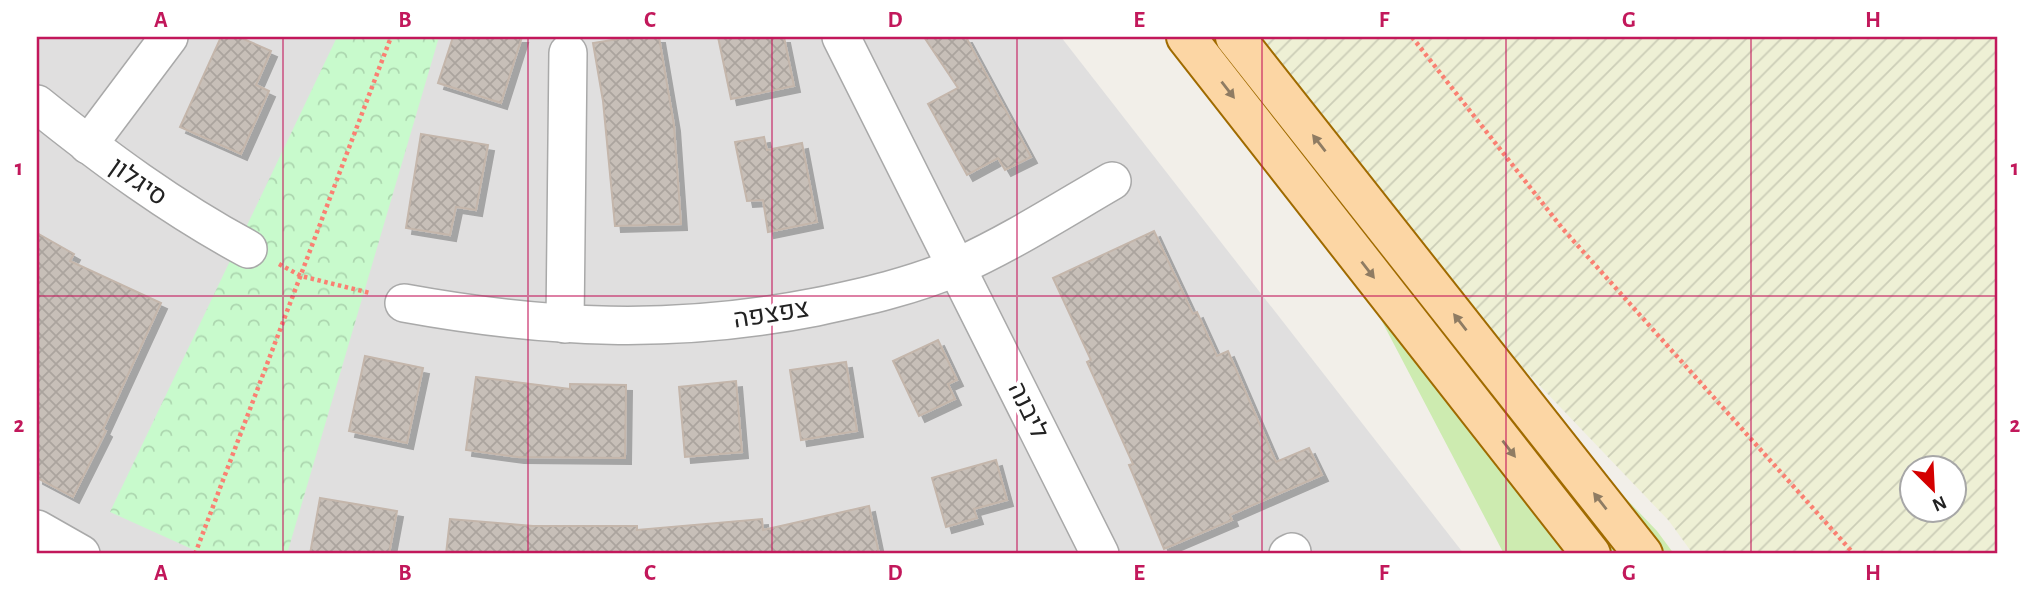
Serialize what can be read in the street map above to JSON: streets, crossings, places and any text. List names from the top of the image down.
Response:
{
  "streets": {
    "street": ["סיגלון", "צפצפה", "ליבנה"]
  },
  "crossings": [
    ["צפצפה", "ליבנה"]
  ],
  "north": "bottom right",
  "grid": {
    "columns": [
      "A",
      "B",
      "C",
      "D",
      "E",
      "F",
      "G",
      "H"
    ],
    "rows": ["1", "2"]
  }
}
